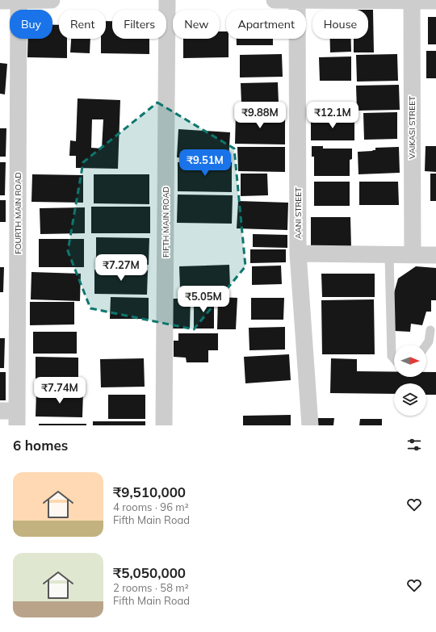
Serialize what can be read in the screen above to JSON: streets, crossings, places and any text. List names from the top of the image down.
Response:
{
  "streets": {
    "street": [
      "VAIKASI STREET",
      "FOURTH MAIN ROAD",
      "AANI STREET",
      "FIFTH MAIN ROAD"
    ]
  },
  "north": "right",
  "page": {
    "chip": [
      "Buy",
      "Rent",
      "Filters",
      "New",
      "Apartment",
      "House"
    ],
    "price": [
      "₹9.88M",
      "₹12.1M",
      "₹9.51M",
      "₹7.27M",
      "₹5.05M",
      "₹7.74M"
    ],
    "heading": "6 homes",
    "list": [
      {
        "name": "₹9,510,000",
        "note": "4 rooms · 96 m² · Fifth Main Road"
      },
      {
        "name": "₹5,050,000",
        "note": "2 rooms · 58 m² · Fifth Main Road"
      }
    ]
  }
}
